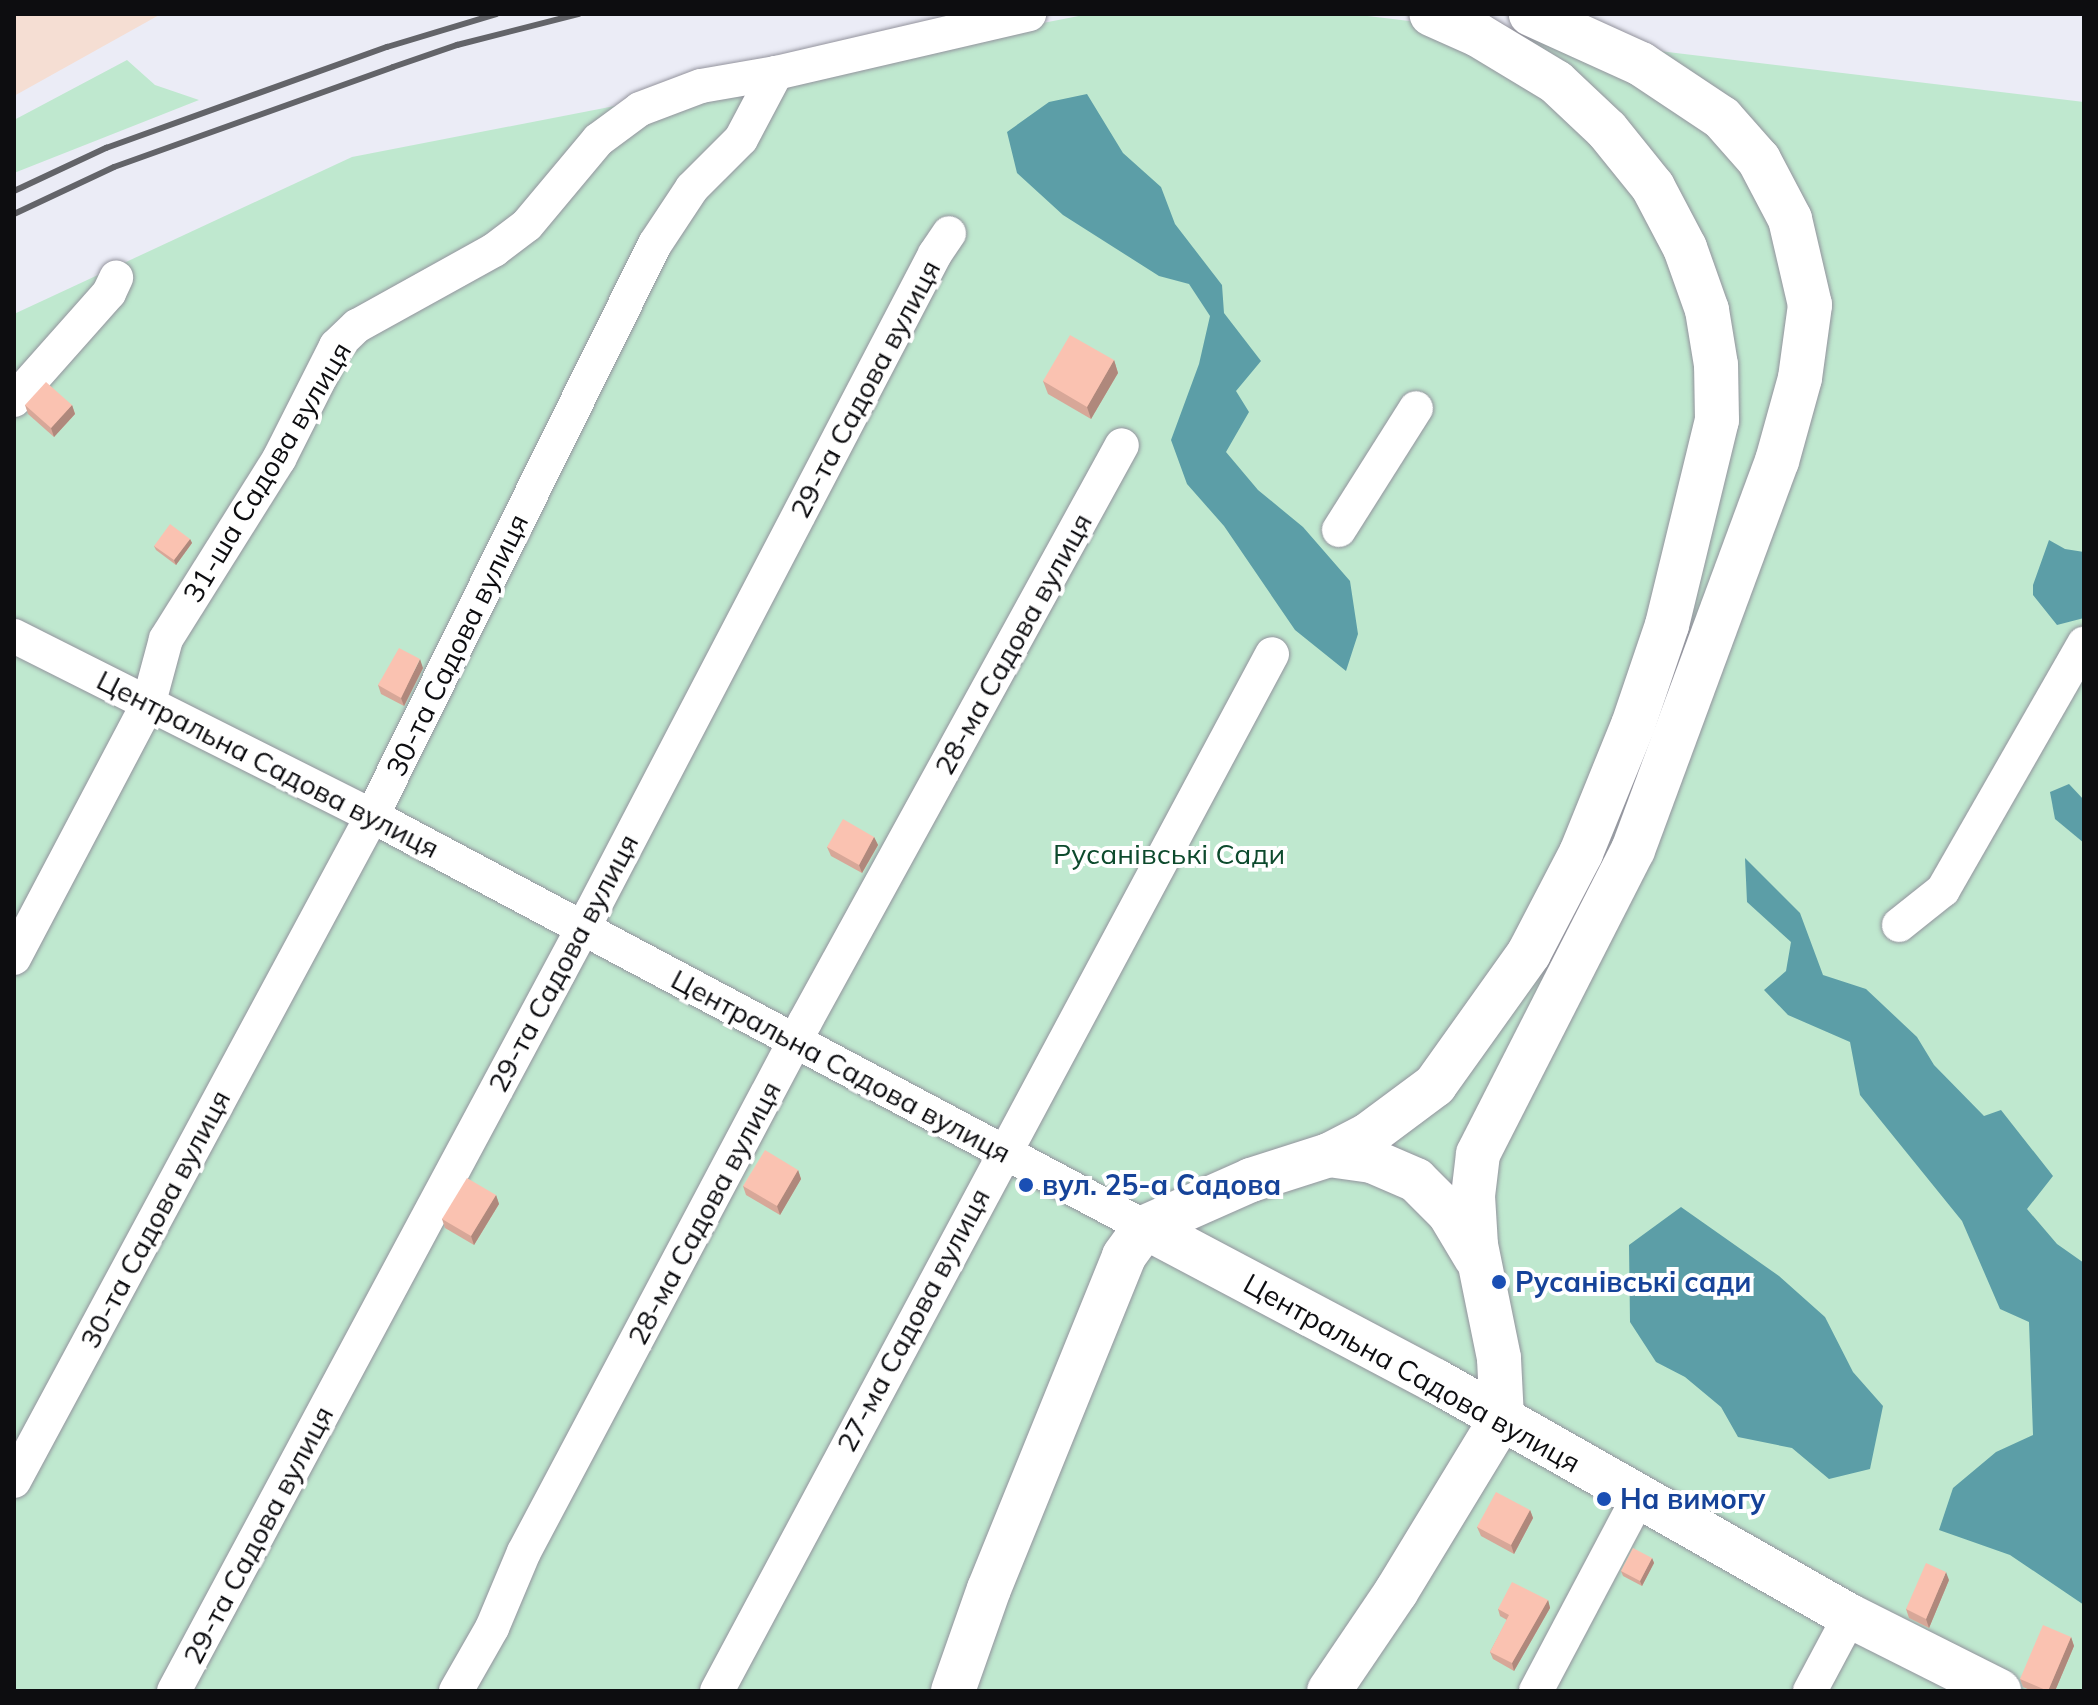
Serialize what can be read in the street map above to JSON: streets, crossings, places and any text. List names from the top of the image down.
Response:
{
  "streets": {
    "main road": ["Центральна Садова вулиця"],
    "street": [
      "29-та Садова вулиця",
      "31-ша Садова вулиця",
      "28-ма Садова вулиця",
      "30-та Садова вулиця",
      "27-ма Садова вулиця"
    ]
  },
  "crossings": [
    ["29-та Садова вулиця", "Центральна Садова вулиця"],
    ["31-ша Садова вулиця", "30-та Садова вулиця"],
    ["31-ша Садова вулиця", "Центральна Садова вулиця"],
    ["28-ма Садова вулиця", "Центральна Садова вулиця"],
    ["30-та Садова вулиця", "Центральна Садова вулиця"],
    ["Центральна Садова вулиця", "27-ма Садова вулиця"]
  ],
  "parks": ["Русанівські Сади"],
  "places": ["вул. 25-а Садова", "Русанівські сади", "На вимогу"]
}
